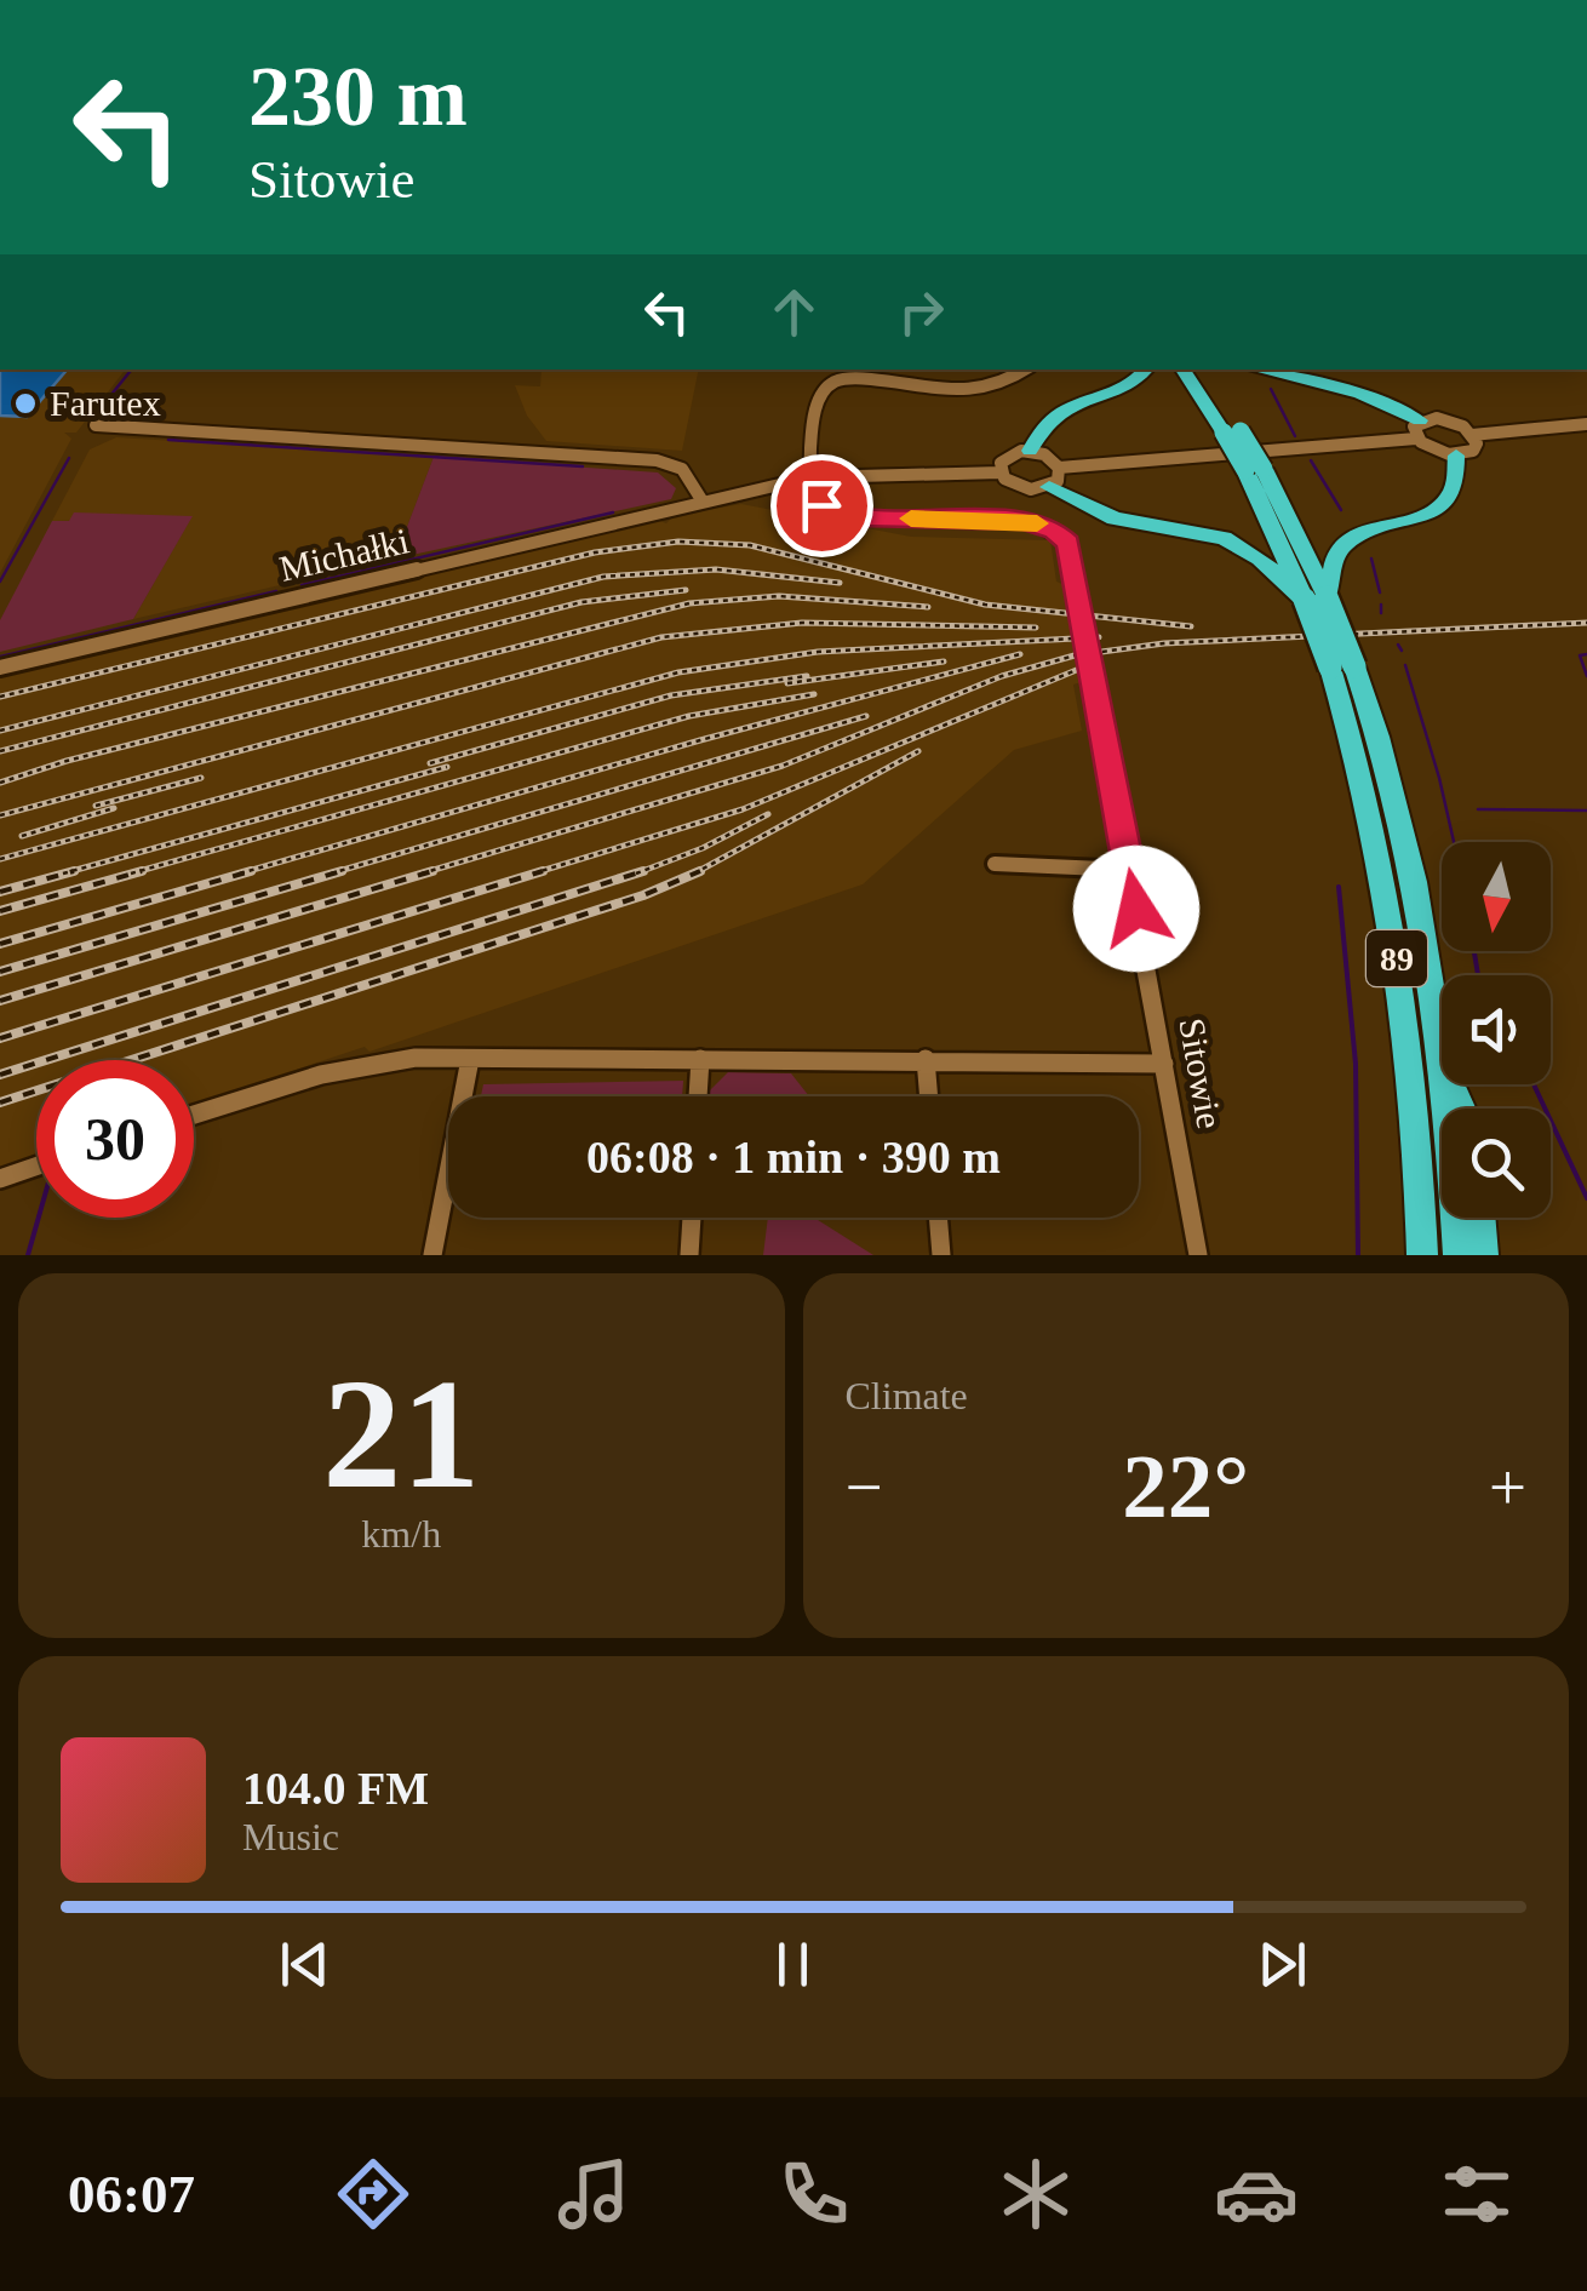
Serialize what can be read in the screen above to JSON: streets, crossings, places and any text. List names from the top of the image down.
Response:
{
  "streets": {
    "highway": ["89"],
    "street": ["Michałki", "Sitowie"]
  },
  "crossings": [
    ["Michałki", "Sitowie"]
  ],
  "places": ["Farutex"],
  "north": "bottom",
  "page": {
    "turn": ["230 m", "Sitowie"],
    "limit": "30",
    "trip": "06:08 · 1 min · 390 m",
    "tile": [
      ["21", "km/h"],
      "Climate"
    ],
    "heat": ["−", "22°", "+"],
    "song": ["104.0 FM", "Music"],
    "tabs": "06:07"
  }
}
